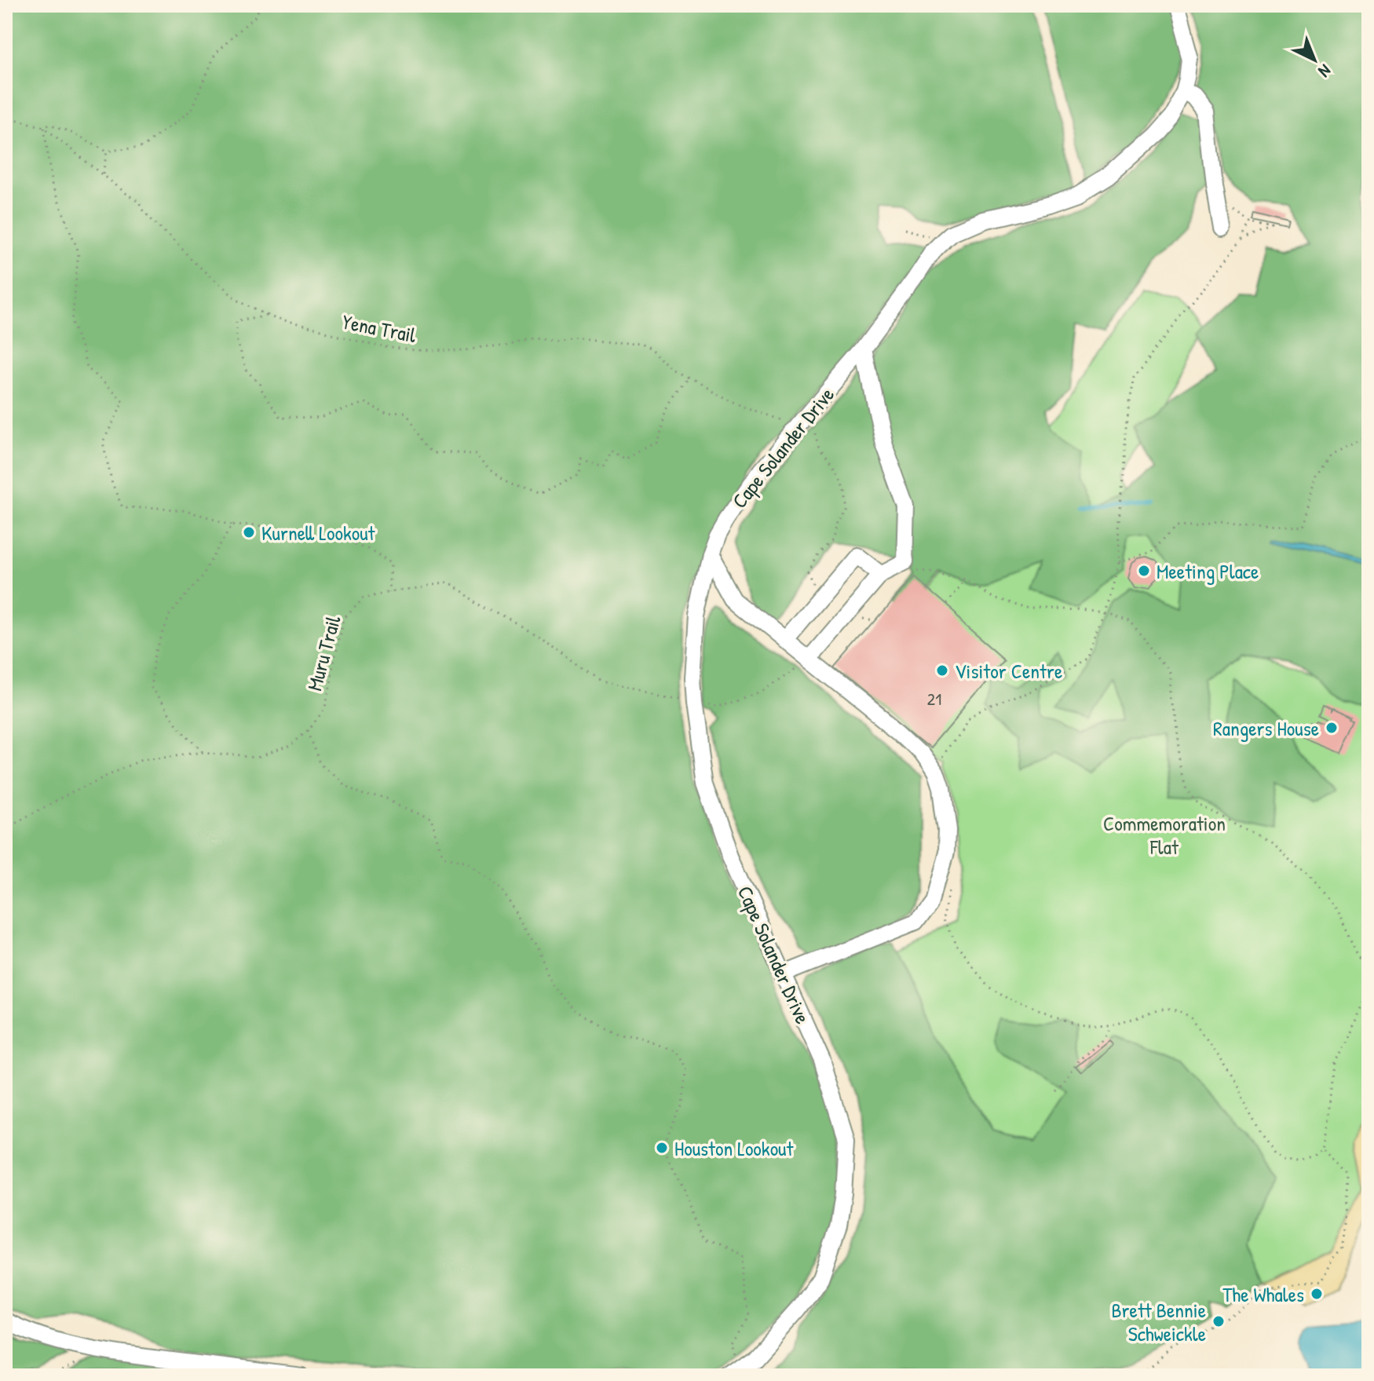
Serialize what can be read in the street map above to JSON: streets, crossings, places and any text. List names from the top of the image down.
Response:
{
  "streets": {
    "street": ["Cape Solander Drive"],
    "path": ["Yena Trail", "Muru Trail"]
  },
  "crossings": [
    ["Cape Solander Drive", "Muru Trail"]
  ],
  "parks": ["Commemoration Flat"],
  "places": [
    "Kurnell Lookout",
    "Meeting Place",
    "Visitor Centre",
    "Rangers House",
    "Houston Lookout",
    "The Whales",
    "Brett Bennie Schweickle"
  ],
  "house_numbers": ["21"],
  "north": "bottom right"
}
